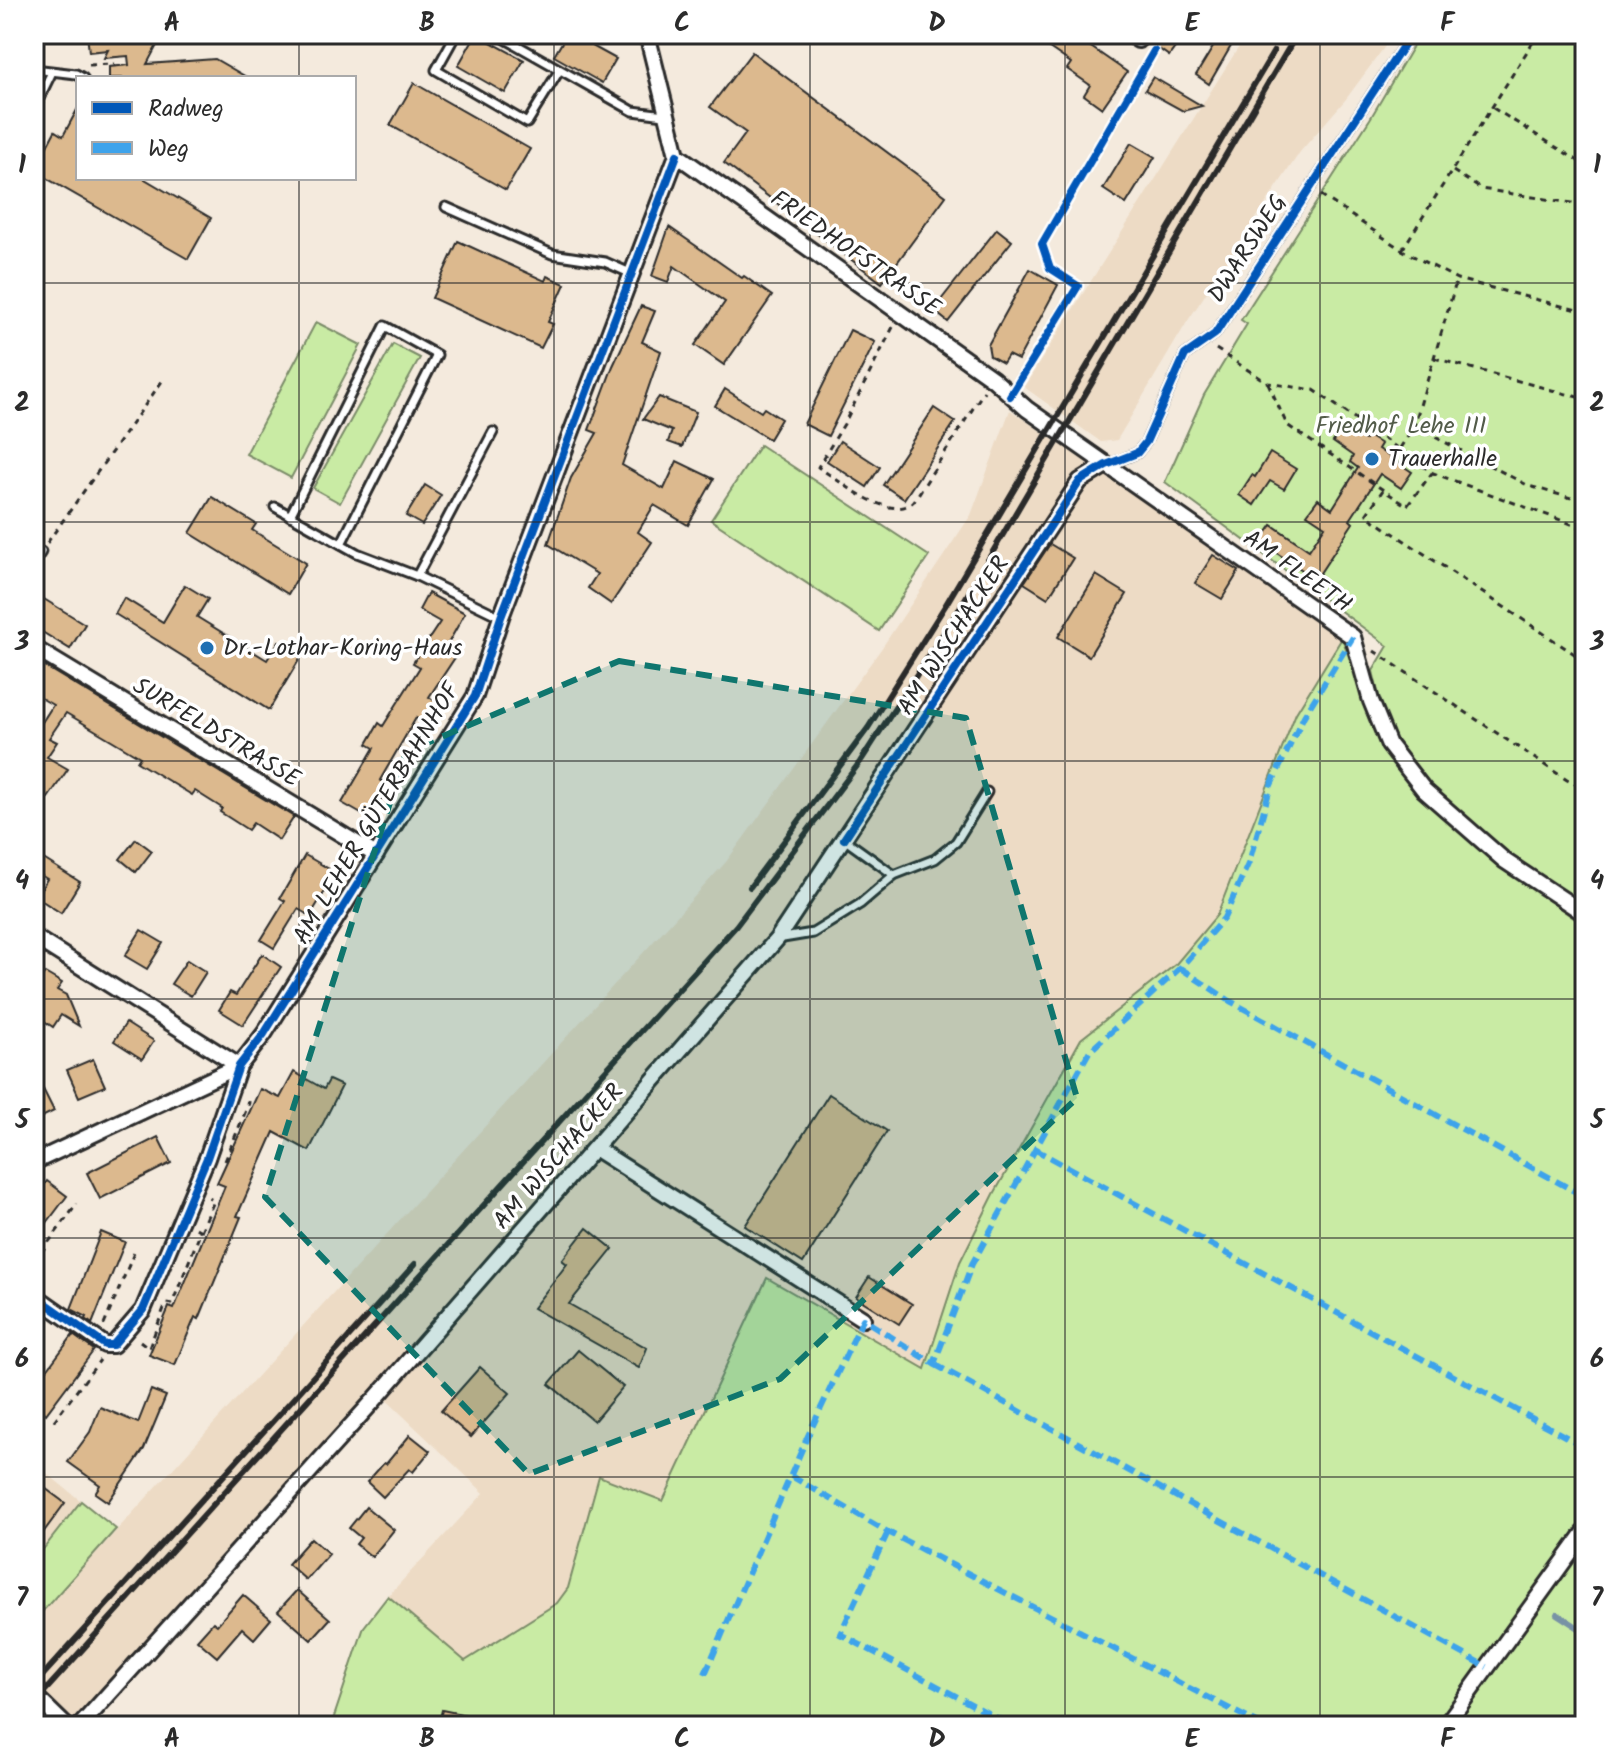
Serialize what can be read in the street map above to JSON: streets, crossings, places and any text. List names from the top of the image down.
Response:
{
  "streets": {
    "street": [
      "FRIEDHOFSTRASSE",
      "AM FLEETH",
      "AM WISCHACKER",
      "SURFELDSTRASSE",
      "AM LEHER GÜTERBAHNHOF"
    ],
    "lane": ["DWARSWEG"]
  },
  "crossings": [
    ["DWARSWEG", "FRIEDHOFSTRASSE"],
    ["DWARSWEG", "AM FLEETH"],
    ["DWARSWEG", "AM WISCHACKER"],
    ["FRIEDHOFSTRASSE", "AM FLEETH"],
    ["FRIEDHOFSTRASSE", "AM WISCHACKER"],
    ["FRIEDHOFSTRASSE", "AM LEHER GÜTERBAHNHOF"],
    ["AM FLEETH", "AM WISCHACKER"],
    ["SURFELDSTRASSE", "AM LEHER GÜTERBAHNHOF"]
  ],
  "parks": ["Friedhof Lehe III"],
  "places": ["Trauerhalle", "Dr.-Lothar-Koring-Haus"],
  "legend": ["Radweg", "Weg"],
  "grid": {
    "columns": [
      "A",
      "B",
      "C",
      "D",
      "E",
      "F"
    ],
    "rows": [
      "1",
      "2",
      "3",
      "4",
      "5",
      "6",
      "7"
    ]
  }
}
